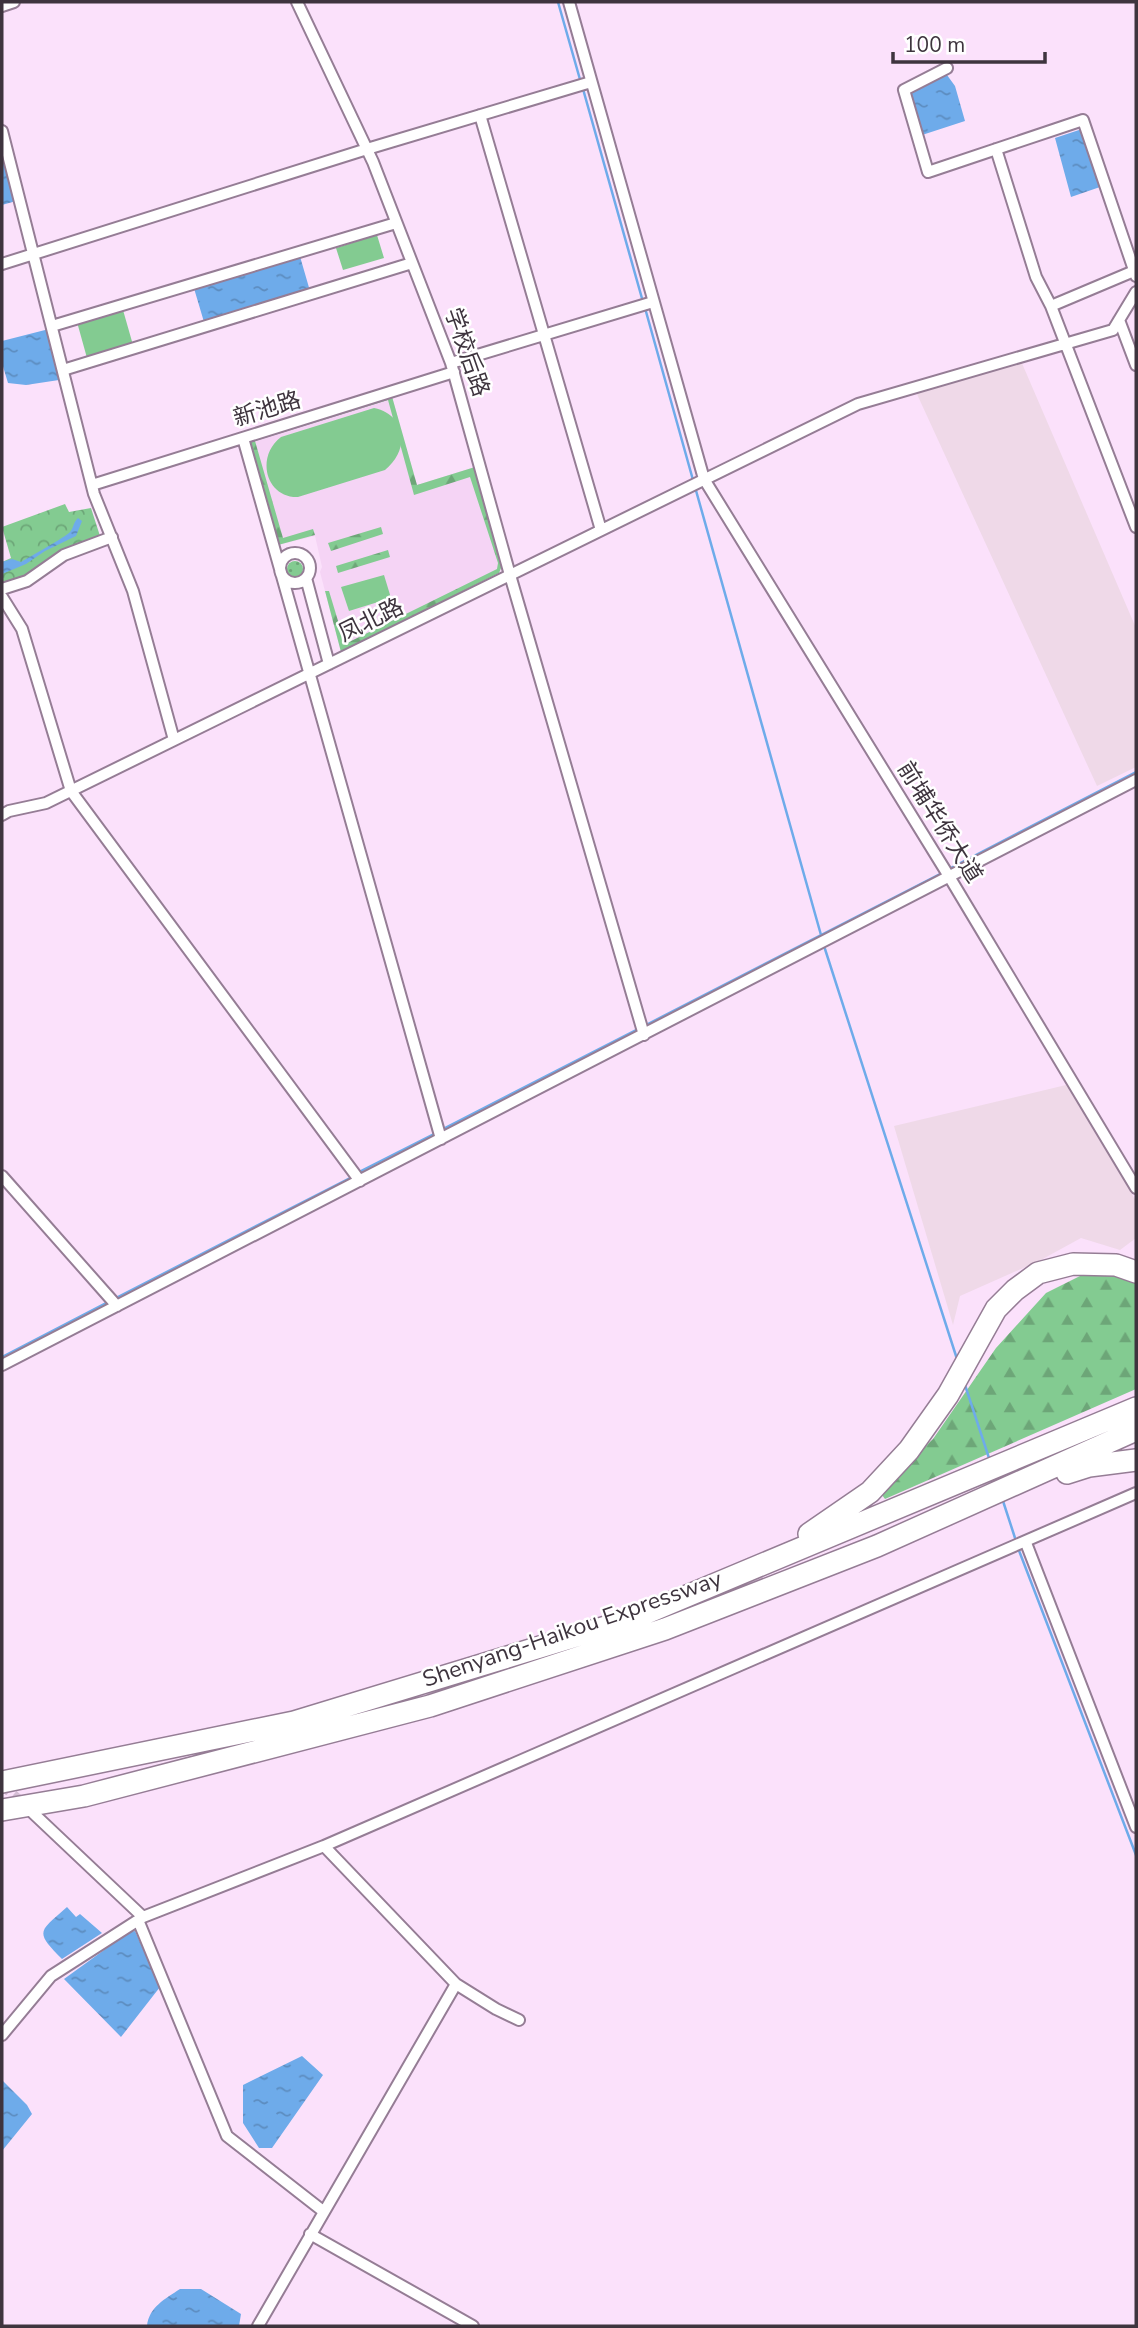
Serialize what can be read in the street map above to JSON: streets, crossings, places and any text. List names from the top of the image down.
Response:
{
  "streets": {
    "highway": ["Shenyang-Haikou Expressway"],
    "street": [
      "学校后路",
      "新池路",
      "凤北路",
      "前埔华侨大道"
    ]
  },
  "crossings": [
    ["学校后路", "新池路"],
    ["学校后路", "凤北路"],
    ["新池路", "前埔华侨大道"],
    ["凤北路", "前埔华侨大道"]
  ],
  "scale_bar": "100 m"
}
